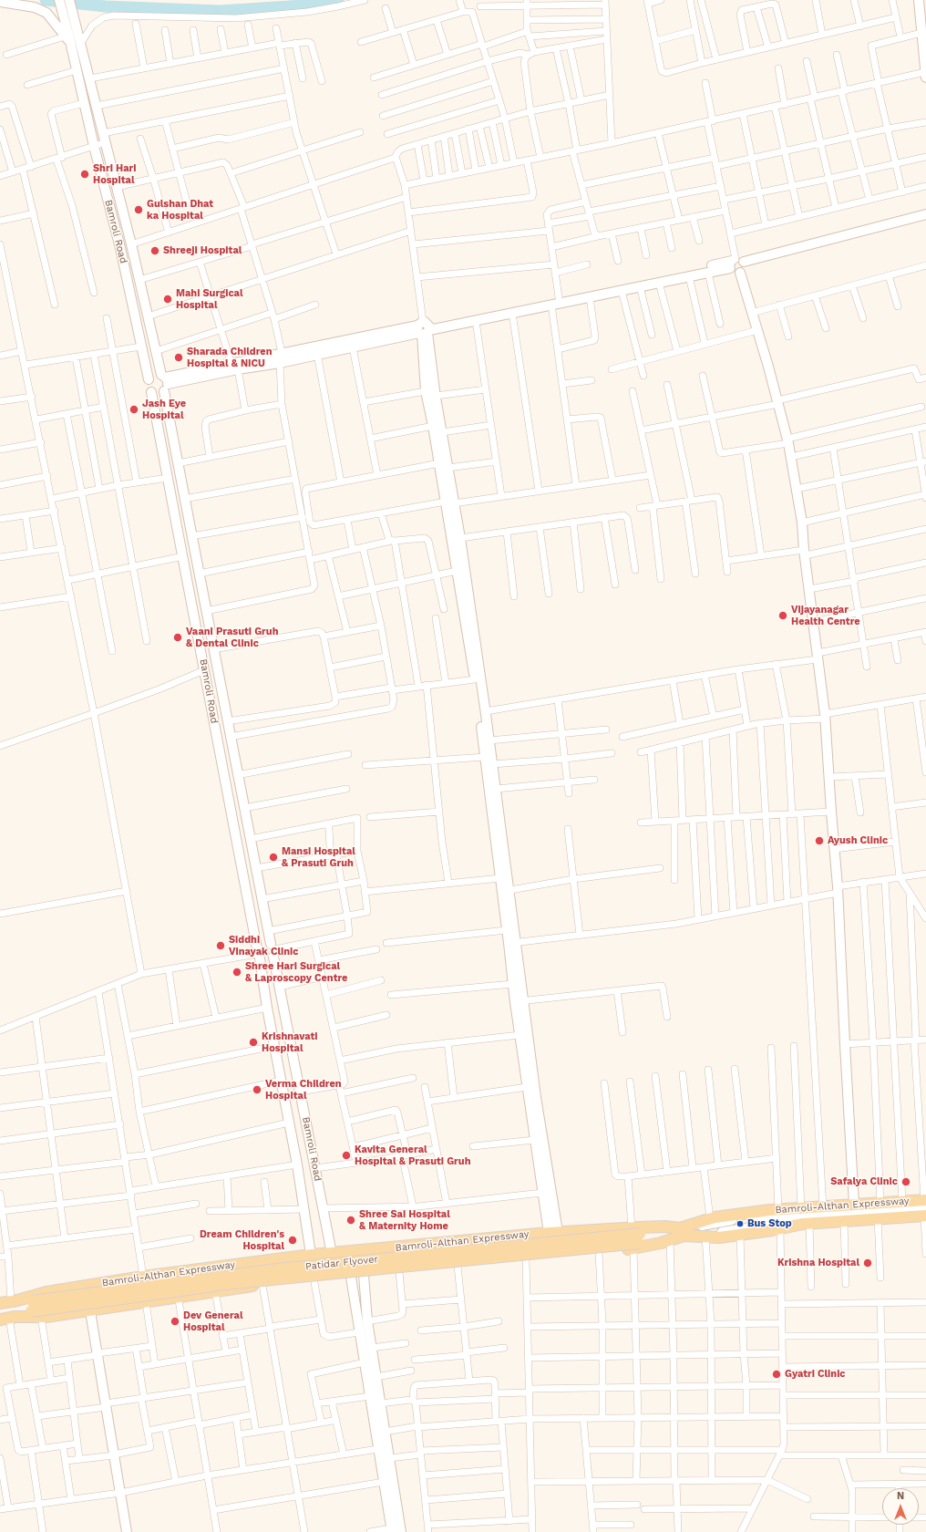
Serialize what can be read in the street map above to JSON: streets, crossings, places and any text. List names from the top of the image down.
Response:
{
  "streets": {
    "main road": ["Bamroli-Althan Expressway", "Patidar Flyover"],
    "street": ["Bamroli Road"]
  },
  "crossings": [
    ["Bamroli Road", "Bamroli-Althan Expressway"],
    ["Bamroli-Althan Expressway", "Patidar Flyover"]
  ],
  "places": [
    "Shri Hari Hospital",
    "Gulshan Dhat ka Hospital",
    "Shreeji Hospital",
    "Mahi Surgical Hospital",
    "Sharada Children Hospital & NICU",
    "Jash Eye Hospital",
    "Vijayanagar Health Centre",
    "Vaani Prasuti Gruh & Dental Clinic",
    "Ayush Clinic",
    "Mansi Hospital & Prasuti Gruh",
    "Siddhi Vinayak Clinic",
    "Shree Hari Surgical & Laproscopy Centre",
    "Krishnavati Hospital",
    "Verma Children Hospital",
    "Kavita General Hospital & Prasuti Gruh",
    "Safalya Clinic",
    "Shree Sai Hospital & Maternity Home",
    "Bus Stop",
    "Dream Children's Hospital",
    "Krishna Hospital",
    "Dev General Hospital",
    "Gyatri Clinic"
  ],
  "north": "top"
}
